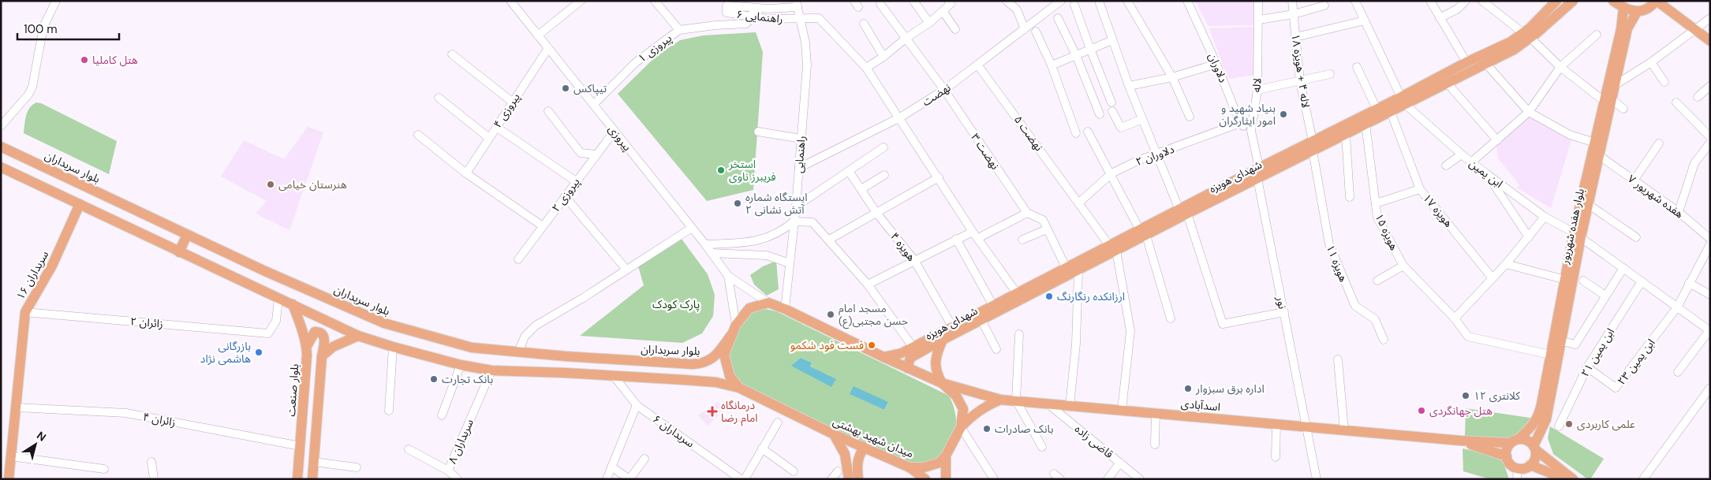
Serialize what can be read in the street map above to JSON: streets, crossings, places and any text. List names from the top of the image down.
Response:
{
  "streets": {
    "main road": [
      "بلوار سربداران",
      "شهدای هویزه",
      "بلوار هفده شهریور",
      "سربداران ۱۶",
      "بلوار صنعت",
      "اسدآبادی",
      "میدان شهید بهشتی"
    ],
    "street": [
      "راهنمایی ۶",
      "پیروزی ۱",
      "دلاوران",
      "لاله ۴ + هویزه ۱۸",
      "لاله",
      "نهضت",
      "پیروزی ۴",
      "نهضت ۵",
      "پیروزی",
      "نهضت ۳",
      "راهنمایی",
      "دلاوران ۲",
      "ابن یمین",
      "پیروزی ۲",
      "هفده شهریور ۷",
      "هویزه ۱۷",
      "هویزه ۱۵",
      "هویزه ۴",
      "هویزه ۱۱",
      "نور",
      "زائران ۲",
      "ابن یمین ۲۱",
      "ابن یمین ۲۳",
      "زائران ۴",
      "سربداران ۶",
      "سربداران ۸",
      "قاضی زاده"
    ]
  },
  "crossings": [
    ["راهنمایی ۶", "پیروزی ۱"],
    ["راهنمایی ۶", "راهنمایی"],
    ["پیروزی ۱", "پیروزی"],
    ["دلاوران", "دلاوران ۲"],
    ["لاله ۴ + هویزه ۱۸", "شهدای هویزه"],
    ["لاله ۴ + هویزه ۱۸", "هویزه ۱۱"],
    ["لاله", "شهدای هویزه"],
    ["نهضت", "نهضت ۵"],
    ["نهضت", "نهضت ۳"],
    ["نهضت", "راهنمایی"],
    ["پیروزی ۴", "پیروزی"],
    ["نهضت ۵", "دلاوران ۲"],
    ["نهضت ۵", "شهدای هویزه"],
    ["پیروزی", "پیروزی ۲"],
    ["بلوار سربداران", "میدان شهید بهشتی"],
    ["ابن یمین", "شهدای هویزه"],
    ["ابن یمین", "بلوار هفده شهریور"],
    ["ابن یمین", "ابن یمین ۲۱"],
    ["ابن یمین", "ابن یمین ۲۳"],
    ["شهدای هویزه", "هویزه ۱۷"],
    ["شهدای هویزه", "هویزه ۱۵"],
    ["شهدای هویزه", "هویزه ۴"],
    ["شهدای هویزه", "هویزه ۱۱"],
    ["شهدای هویزه", "نور"],
    ["هفده شهریور ۷", "بلوار هفده شهریور"],
    ["بلوار هفده شهریور", "هویزه ۱۵"],
    ["بلوار هفده شهریور", "اسدآبادی"],
    ["سربداران ۱۶", "زائران ۲"],
    ["سربداران ۱۶", "زائران ۴"],
    ["نور", "اسدآبادی"],
    ["ابن یمین ۲۱", "ابن یمین ۲۳"],
    ["بلوار صنعت", "زائران ۴"],
    ["اسدآبادی", "قاضی زاده"]
  ],
  "parks": ["پارک کودک"],
  "places": {
    "other": [
      "هتل کاملیا",
      "تیپاکس",
      "بنیاد شهید و امور ایثارگران",
      "استخر فریبرز ناوی",
      "هنرستان خیامی",
      "ایستگاه شماره ۲ آتش نشانی",
      "ارزانکده رنگارنگ",
      "مسجد امام حسن مجتبی(ع)",
      "فست فود شکمو",
      "بازرگانی هاشمی نژاد",
      "بانک تجارت",
      "اداره برق سبزوار",
      "کلانتری ۱۲",
      "هتل جهانگردی",
      "علمی کاربردی",
      "بانک صادرات"
    ],
    "health": ["درمانگاه امام رضا"]
  },
  "scale_bar": "100 m",
  "north": "top right"
}
